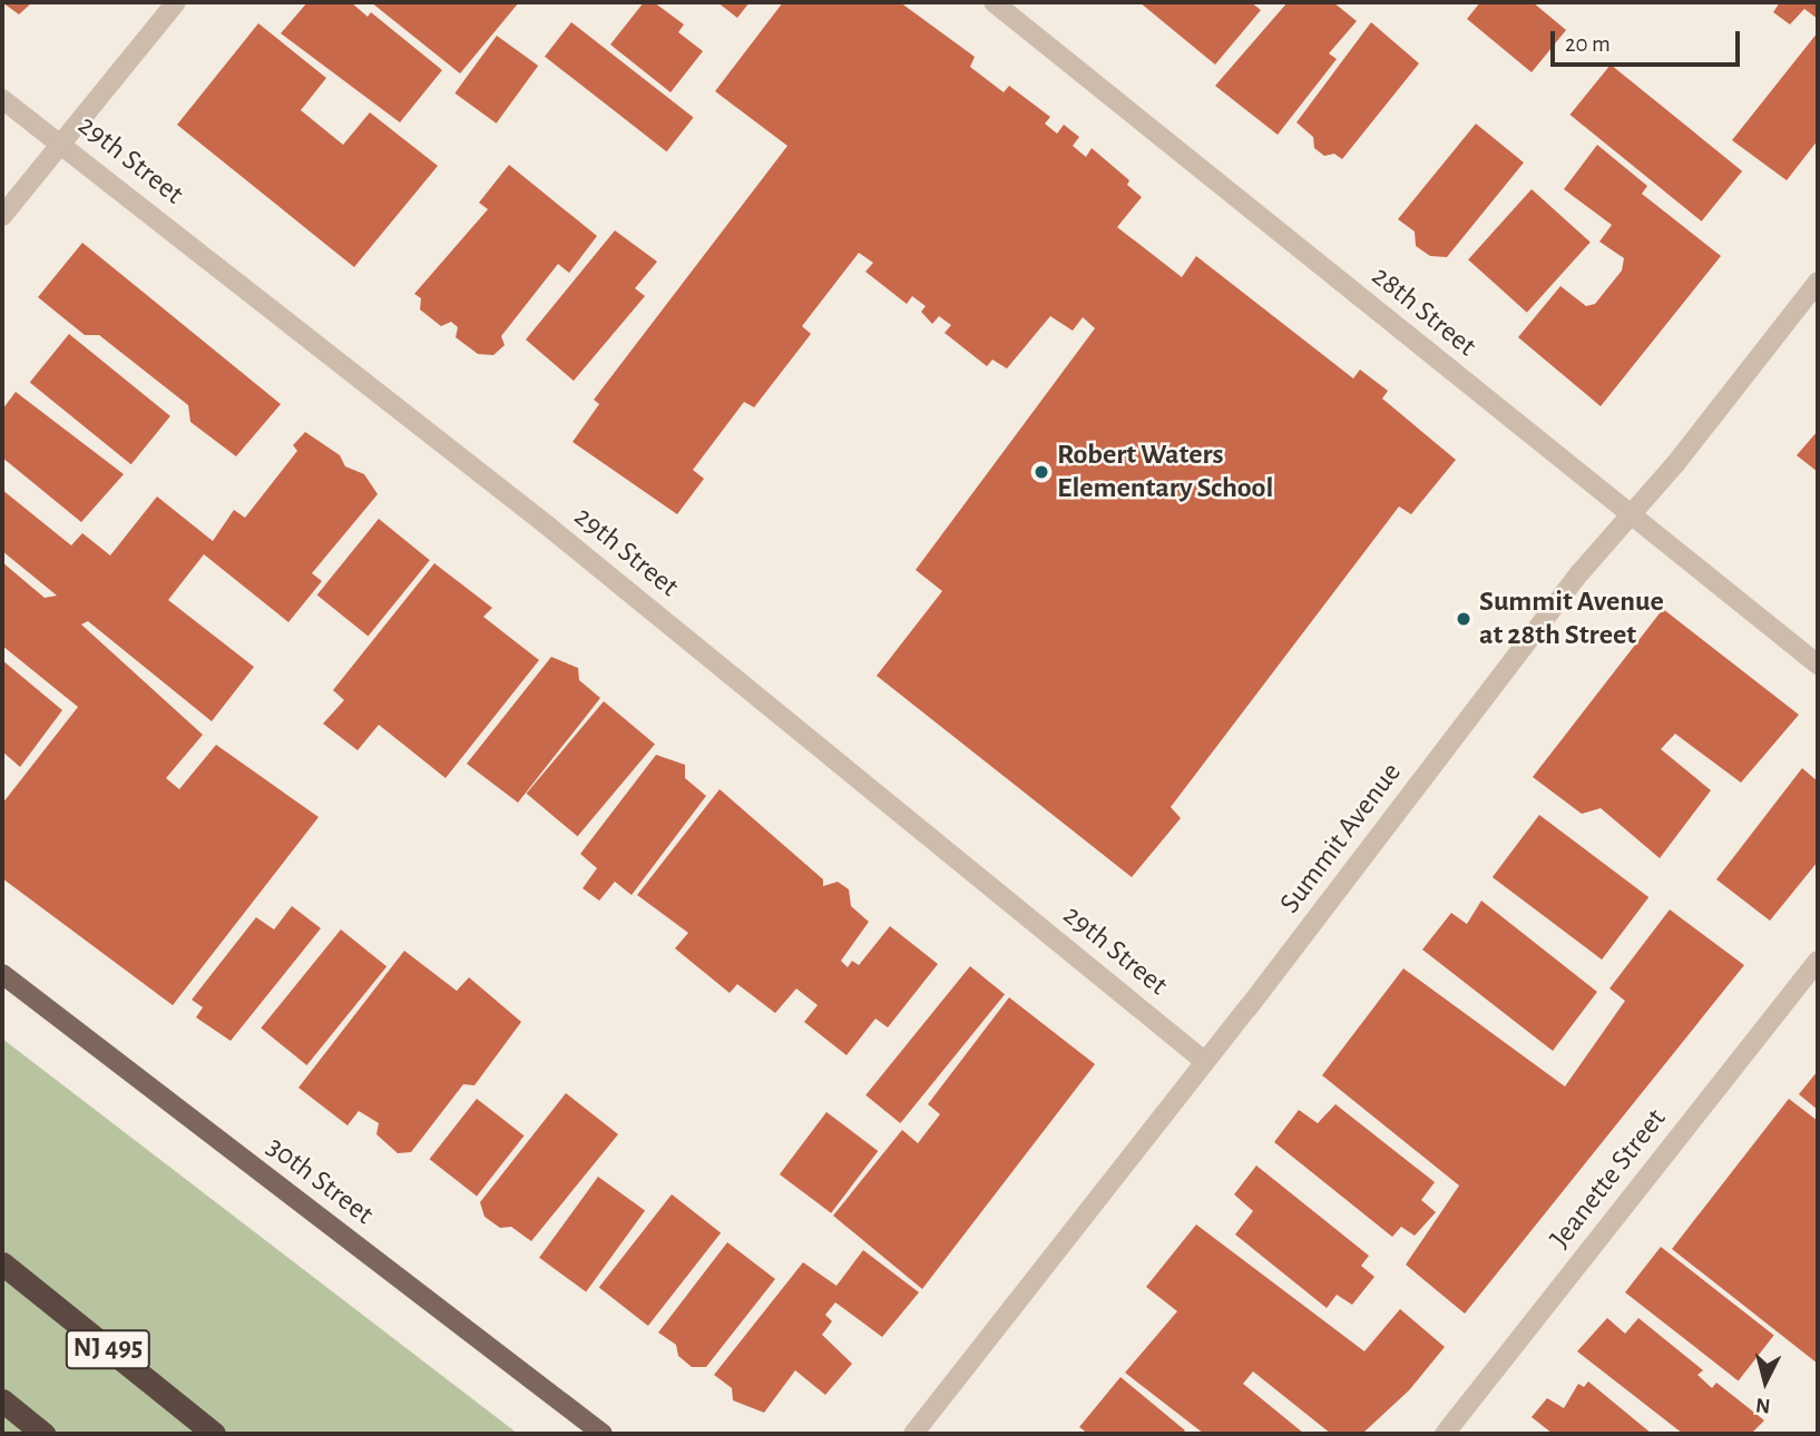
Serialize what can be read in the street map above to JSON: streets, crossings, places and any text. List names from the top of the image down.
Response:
{
  "streets": {
    "highway": ["NJ 495"],
    "main road": ["30th Street"],
    "street": [
      "29th Street",
      "28th Street",
      "Summit Avenue",
      "Jeanette Street"
    ]
  },
  "crossings": [
    ["29th Street", "Summit Avenue"],
    ["28th Street", "Summit Avenue"]
  ],
  "places": ["Robert Waters Elementary School", "Summit Avenue at 28th Street"],
  "scale_bar": "20 m",
  "north": "bottom"
}
